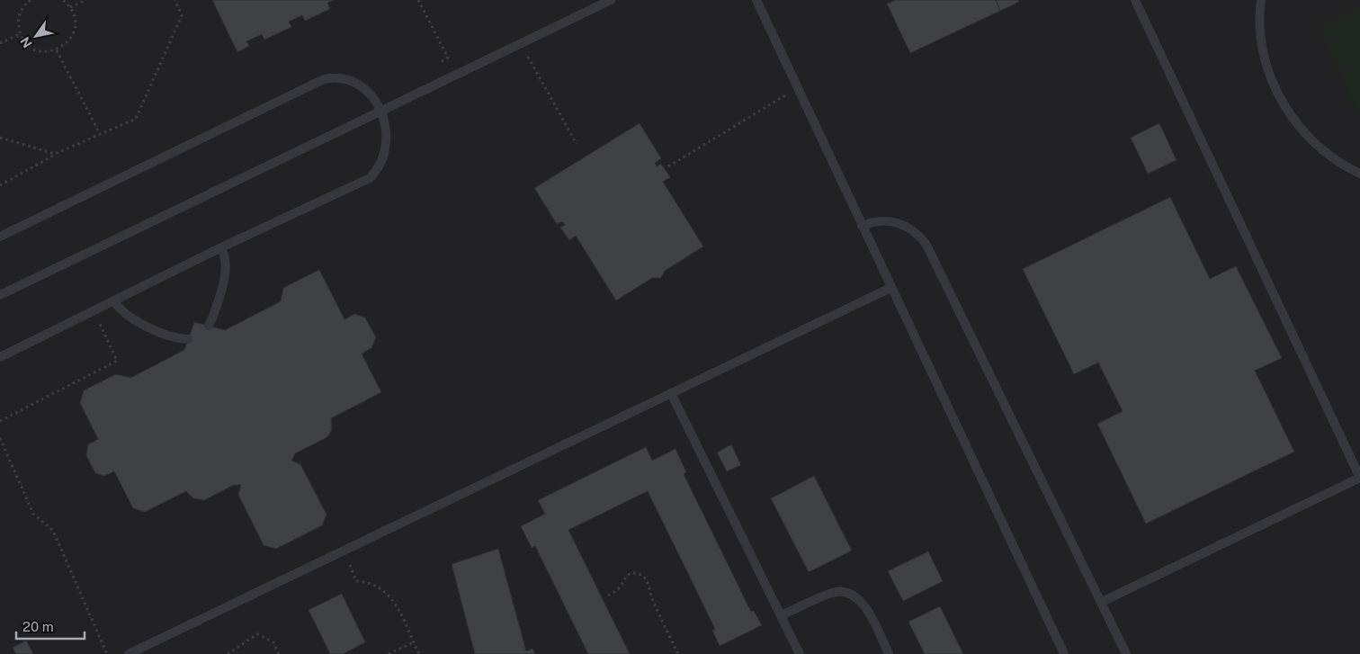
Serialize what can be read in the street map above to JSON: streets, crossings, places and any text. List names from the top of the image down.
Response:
{
  "scale_bar": "20 m",
  "north": "bottom left"
}
